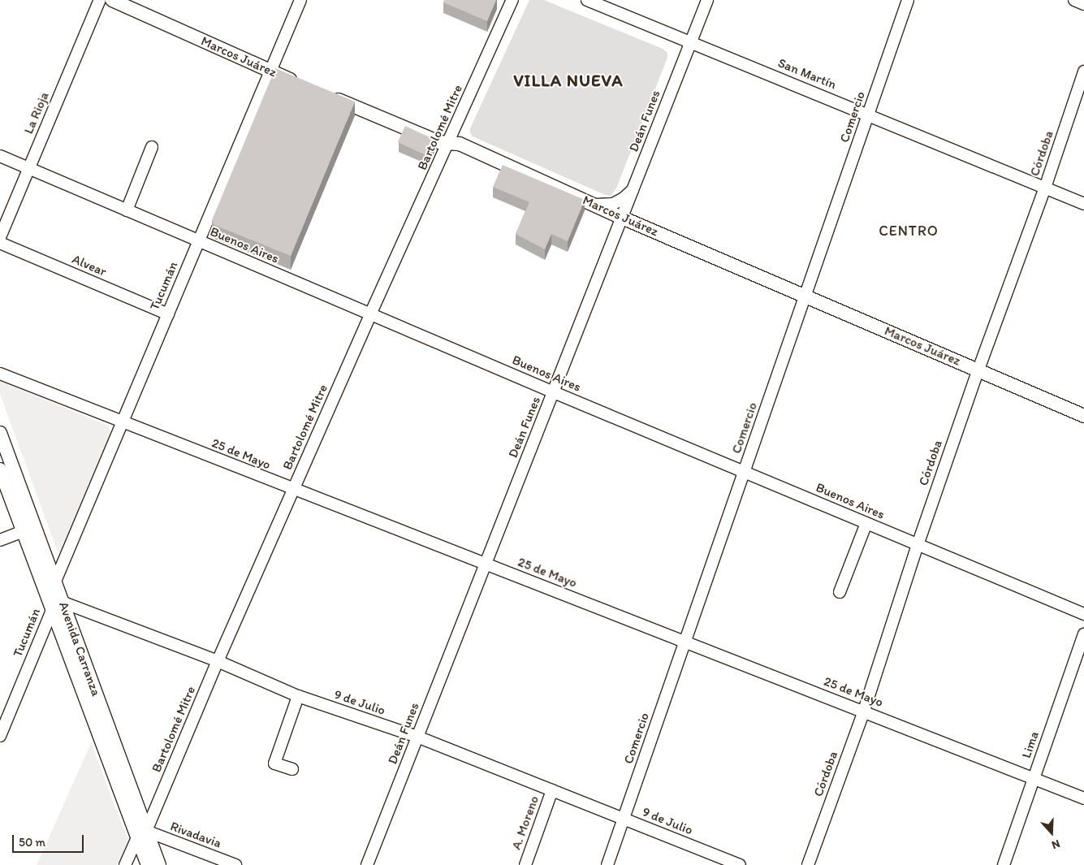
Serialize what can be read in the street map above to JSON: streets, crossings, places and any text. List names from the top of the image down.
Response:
{
  "streets": {
    "main road": ["Marcos Juárez", "Avenida Carranza"],
    "street": [
      "San Martín",
      "La Rioja",
      "Comercio",
      "Deán Funes",
      "Bartolomé Mitre",
      "Córdoba",
      "Buenos Aires",
      "Alvear",
      "Tucumán",
      "25 de Mayo",
      "9 de Julio",
      "Lima",
      "A. Moreno",
      "Rivadavia"
    ]
  },
  "crossings": [
    ["Marcos Juárez", "Comercio"],
    ["Marcos Juárez", "Deán Funes"],
    ["Marcos Juárez", "Bartolomé Mitre"],
    ["Marcos Juárez", "Córdoba"],
    ["Marcos Juárez", "Tucumán"],
    ["San Martín", "Comercio"],
    ["San Martín", "Deán Funes"],
    ["San Martín", "Córdoba"],
    ["La Rioja", "Buenos Aires"],
    ["Comercio", "Buenos Aires"],
    ["Comercio", "25 de Mayo"],
    ["Comercio", "9 de Julio"],
    ["Deán Funes", "Buenos Aires"],
    ["Deán Funes", "25 de Mayo"],
    ["Deán Funes", "9 de Julio"],
    ["Bartolomé Mitre", "Buenos Aires"],
    ["Bartolomé Mitre", "25 de Mayo"],
    ["Bartolomé Mitre", "Avenida Carranza"],
    ["Bartolomé Mitre", "9 de Julio"],
    ["Bartolomé Mitre", "Rivadavia"],
    ["Córdoba", "Buenos Aires"],
    ["Córdoba", "25 de Mayo"],
    ["Buenos Aires", "Tucumán"],
    ["Alvear", "Tucumán"],
    ["Tucumán", "25 de Mayo"],
    ["Tucumán", "Avenida Carranza"],
    ["Tucumán", "9 de Julio"],
    ["25 de Mayo", "Lima"],
    ["Avenida Carranza", "9 de Julio"],
    ["Avenida Carranza", "Rivadavia"],
    ["9 de Julio", "A. Moreno"]
  ],
  "districts": ["VILLA NUEVA", "CENTRO"],
  "scale_bar": "50 m",
  "north": "bottom"
}
